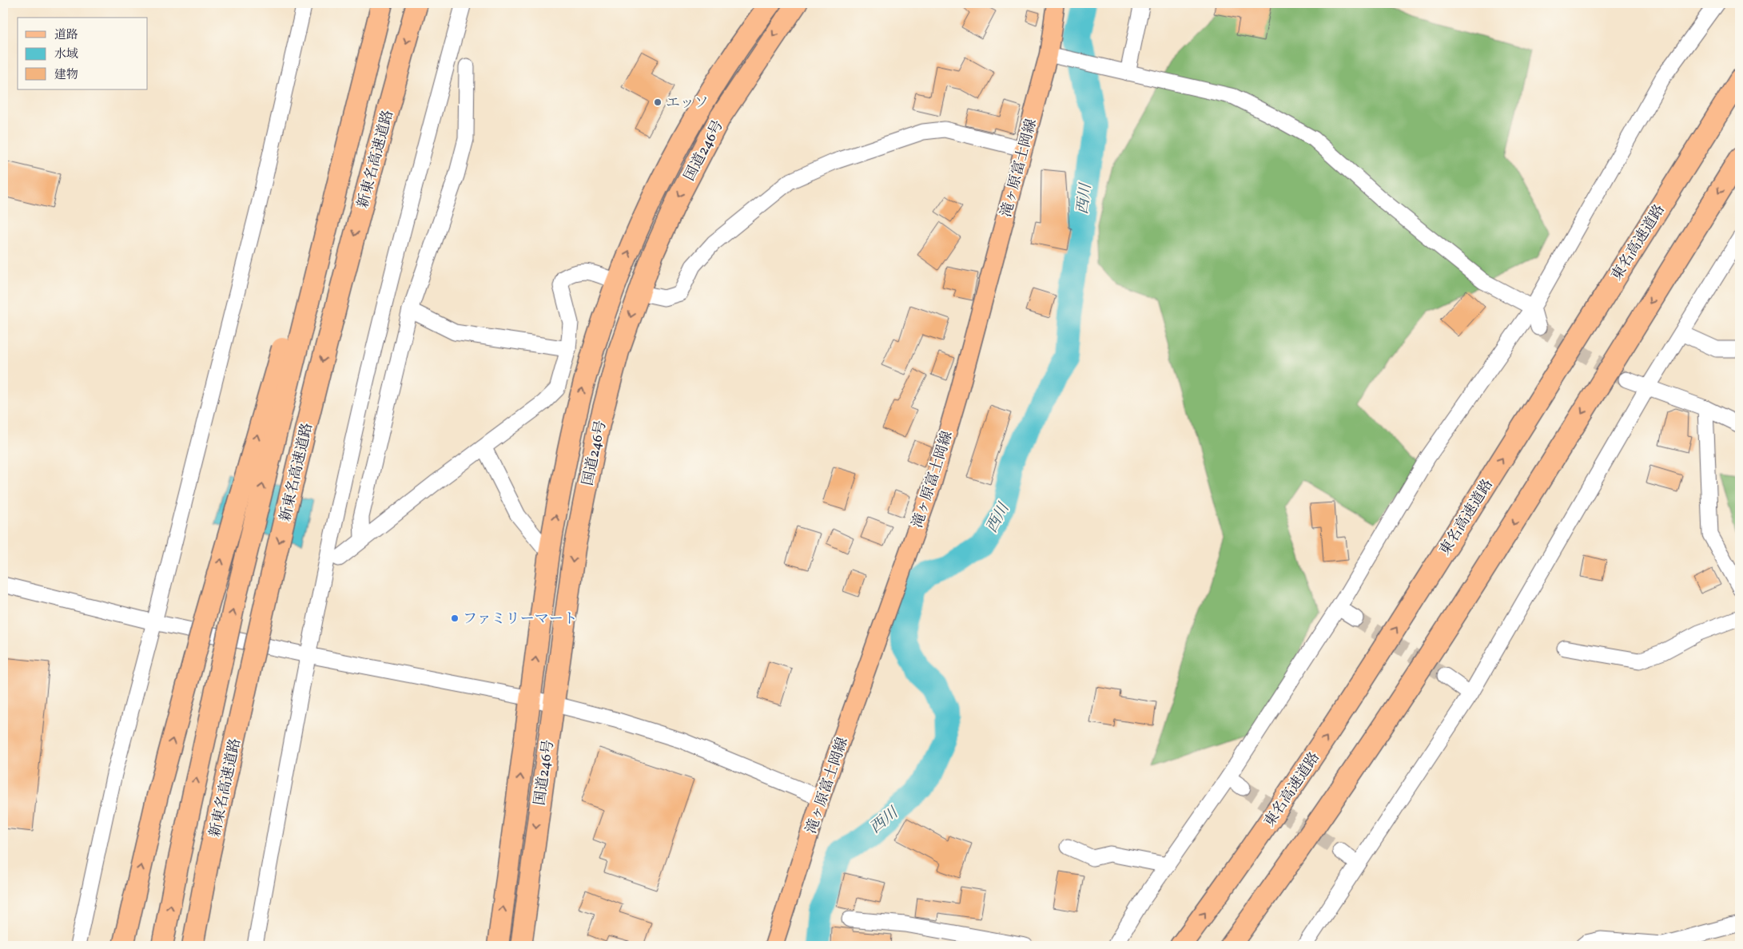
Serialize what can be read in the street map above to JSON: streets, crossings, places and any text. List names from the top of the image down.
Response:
{
  "streets": {
    "highway": ["国道246号", "新東名高速道路", "東名高速道路"],
    "main road": ["滝ヶ原富士岡線"]
  },
  "water": ["西川"],
  "places": ["エッソ", "ファミリーマート"],
  "legend": ["道路", "水域", "建物"]
}
